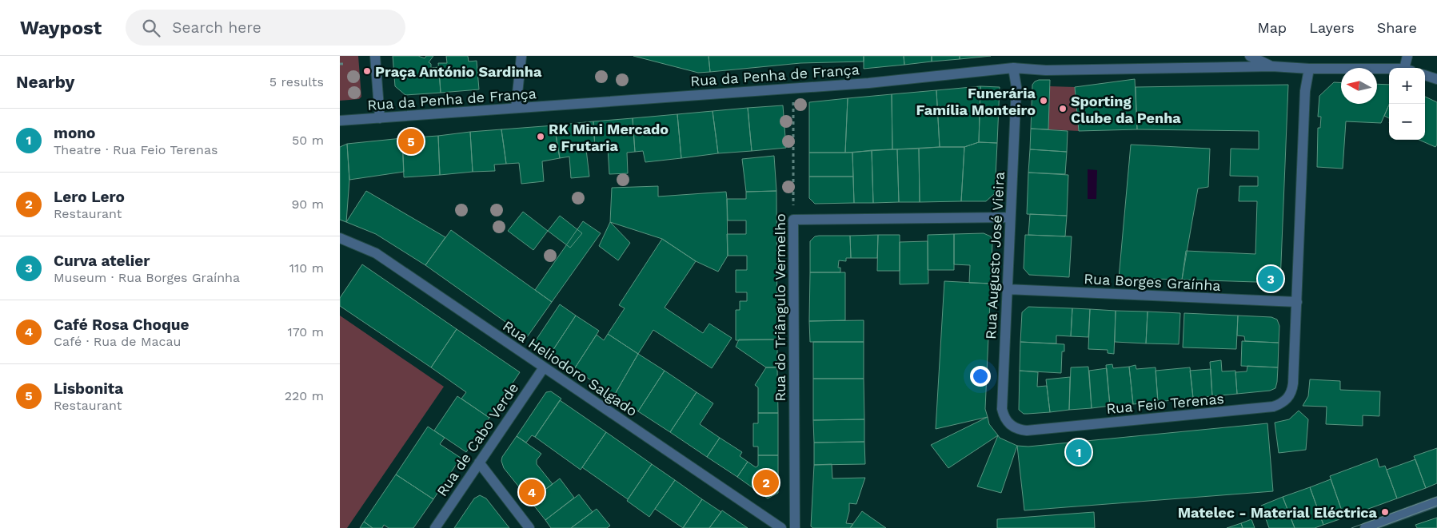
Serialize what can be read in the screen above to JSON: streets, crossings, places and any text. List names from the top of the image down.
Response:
{
  "streets": {
    "street": [
      "Rua da Penha de França",
      "Rua Augusto José Vieira",
      "Rua Borges Graínha",
      "Rua do Triângulo Vermelho",
      "Rua Heliodoro Salgado",
      "Rua Feio Terenas",
      "Rua de Cabo Verde"
    ]
  },
  "crossings": [
    ["Rua da Penha de França", "Rua Augusto José Vieira"],
    ["Rua da Penha de França", "Rua do Triângulo Vermelho"],
    ["Rua Augusto José Vieira", "Rua Borges Graínha"],
    ["Rua Augusto José Vieira", "Rua Feio Terenas"],
    ["Rua Borges Graínha", "Rua Feio Terenas"],
    ["Rua Heliodoro Salgado", "Rua de Cabo Verde"]
  ],
  "places": [
    "Praça António Sardinha",
    "Funerária Família Monteiro",
    "Sporting Clube da Penha",
    "RK Mini Mercado e Frutaria",
    "Matelec - Material Eléctrica"
  ],
  "north": "left",
  "page": {
    "header": "Waypost",
    "search": "Search here",
    "nav": ["Map", "Layers", "Share"],
    "heading": ["Nearby", "5 results"],
    "map_buttons": ["+", "−"],
    "list": [
      {
        "mark": "1",
        "name": "mono",
        "note": "Theatre · Rua Feio Terenas",
        "value": "50 m"
      },
      {
        "mark": "2",
        "name": "Lero Lero",
        "note": "Restaurant",
        "value": "90 m"
      },
      {
        "mark": "3",
        "name": "Curva atelier",
        "note": "Museum · Rua Borges Graínha",
        "value": "110 m"
      },
      {
        "mark": "4",
        "name": "Café Rosa Choque",
        "note": "Café · Rua de Macau",
        "value": "170 m"
      },
      {
        "mark": "5",
        "name": "Lisbonita",
        "note": "Restaurant",
        "value": "220 m"
      }
    ],
    "pins": [
      "5",
      "3",
      "1",
      "2",
      "4"
    ]
  }
}
